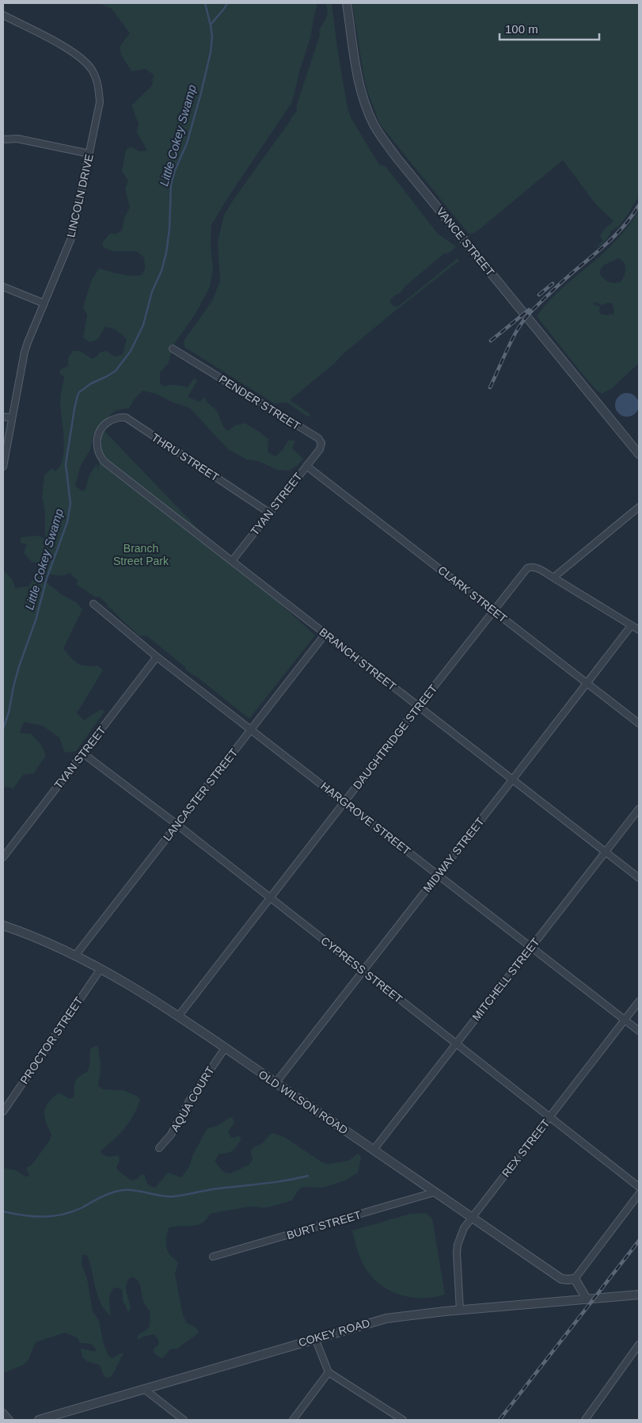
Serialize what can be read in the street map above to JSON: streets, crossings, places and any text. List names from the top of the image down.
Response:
{
  "streets": {
    "street": [
      "LINCOLN DRIVE",
      "VANCE STREET",
      "PENDER STREET",
      "THRU STREET",
      "TYAN STREET",
      "CLARK STREET",
      "BRANCH STREET",
      "DAUGHTRIDGE STREET",
      "LANCASTER STREET",
      "HARGROVE STREET",
      "MIDWAY STREET",
      "CYPRESS STREET",
      "MITCHELL STREET",
      "PROCTOR STREET",
      "AQUA COURT",
      "OLD WILSON ROAD",
      "REX STREET",
      "BURT STREET",
      "COKEY ROAD"
    ]
  },
  "crossings": [
    ["PENDER STREET", "TYAN STREET"],
    ["PENDER STREET", "CLARK STREET"],
    ["THRU STREET", "TYAN STREET"],
    ["THRU STREET", "BRANCH STREET"],
    ["TYAN STREET", "CLARK STREET"],
    ["TYAN STREET", "BRANCH STREET"],
    ["TYAN STREET", "HARGROVE STREET"],
    ["TYAN STREET", "CYPRESS STREET"],
    ["CLARK STREET", "DAUGHTRIDGE STREET"],
    ["CLARK STREET", "MIDWAY STREET"],
    ["BRANCH STREET", "DAUGHTRIDGE STREET"],
    ["BRANCH STREET", "LANCASTER STREET"],
    ["BRANCH STREET", "MIDWAY STREET"],
    ["BRANCH STREET", "MITCHELL STREET"],
    ["DAUGHTRIDGE STREET", "HARGROVE STREET"],
    ["DAUGHTRIDGE STREET", "CYPRESS STREET"],
    ["DAUGHTRIDGE STREET", "OLD WILSON ROAD"],
    ["LANCASTER STREET", "HARGROVE STREET"],
    ["LANCASTER STREET", "CYPRESS STREET"],
    ["LANCASTER STREET", "OLD WILSON ROAD"],
    ["HARGROVE STREET", "MIDWAY STREET"],
    ["HARGROVE STREET", "MITCHELL STREET"],
    ["HARGROVE STREET", "REX STREET"],
    ["MIDWAY STREET", "CYPRESS STREET"],
    ["MIDWAY STREET", "OLD WILSON ROAD"],
    ["CYPRESS STREET", "MITCHELL STREET"],
    ["CYPRESS STREET", "REX STREET"],
    ["MITCHELL STREET", "OLD WILSON ROAD"],
    ["PROCTOR STREET", "OLD WILSON ROAD"],
    ["AQUA COURT", "OLD WILSON ROAD"],
    ["OLD WILSON ROAD", "REX STREET"],
    ["OLD WILSON ROAD", "BURT STREET"],
    ["REX STREET", "COKEY ROAD"]
  ],
  "water": ["Little Cokey Swamp"],
  "parks": ["Branch Street Park"],
  "scale_bar": "100 m"
}
